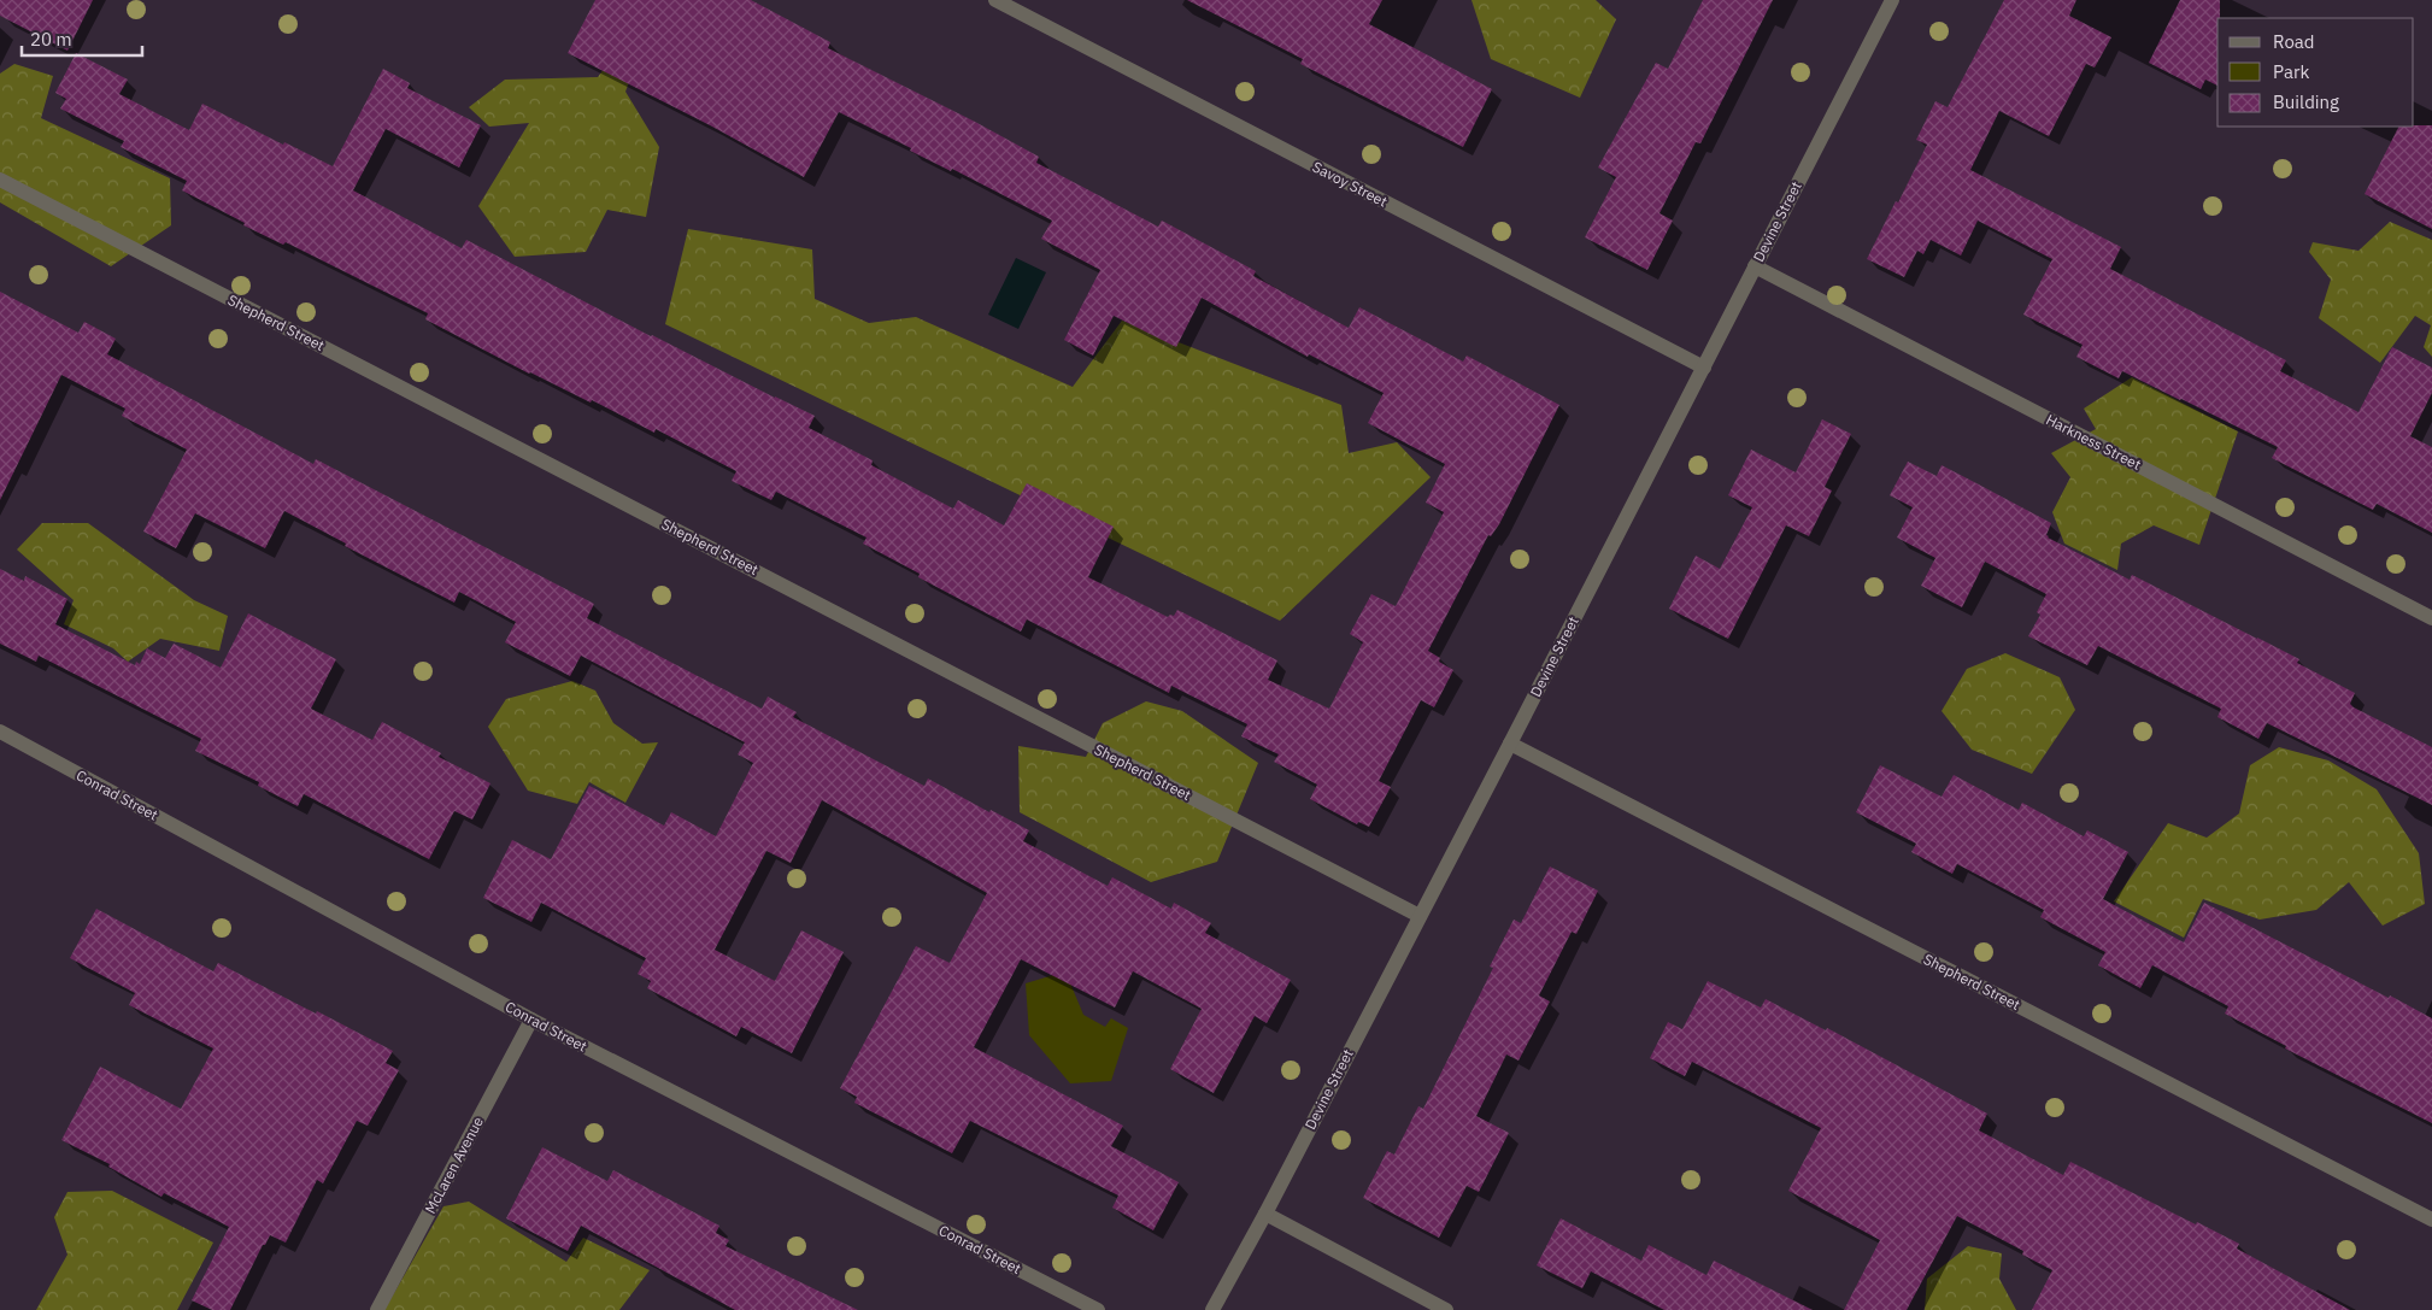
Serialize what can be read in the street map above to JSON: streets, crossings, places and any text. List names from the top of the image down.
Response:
{
  "streets": {
    "street": [
      "Savoy Street",
      "Devine Street",
      "Shepherd Street",
      "Harkness Street",
      "Conrad Street",
      "McLaren Avenue"
    ]
  },
  "crossings": [
    ["Savoy Street", "Devine Street"],
    ["Devine Street", "Shepherd Street"],
    ["Devine Street", "Harkness Street"],
    ["Conrad Street", "McLaren Avenue"]
  ],
  "legend": ["Road", "Park", "Building"],
  "scale_bar": "20 m"
}
